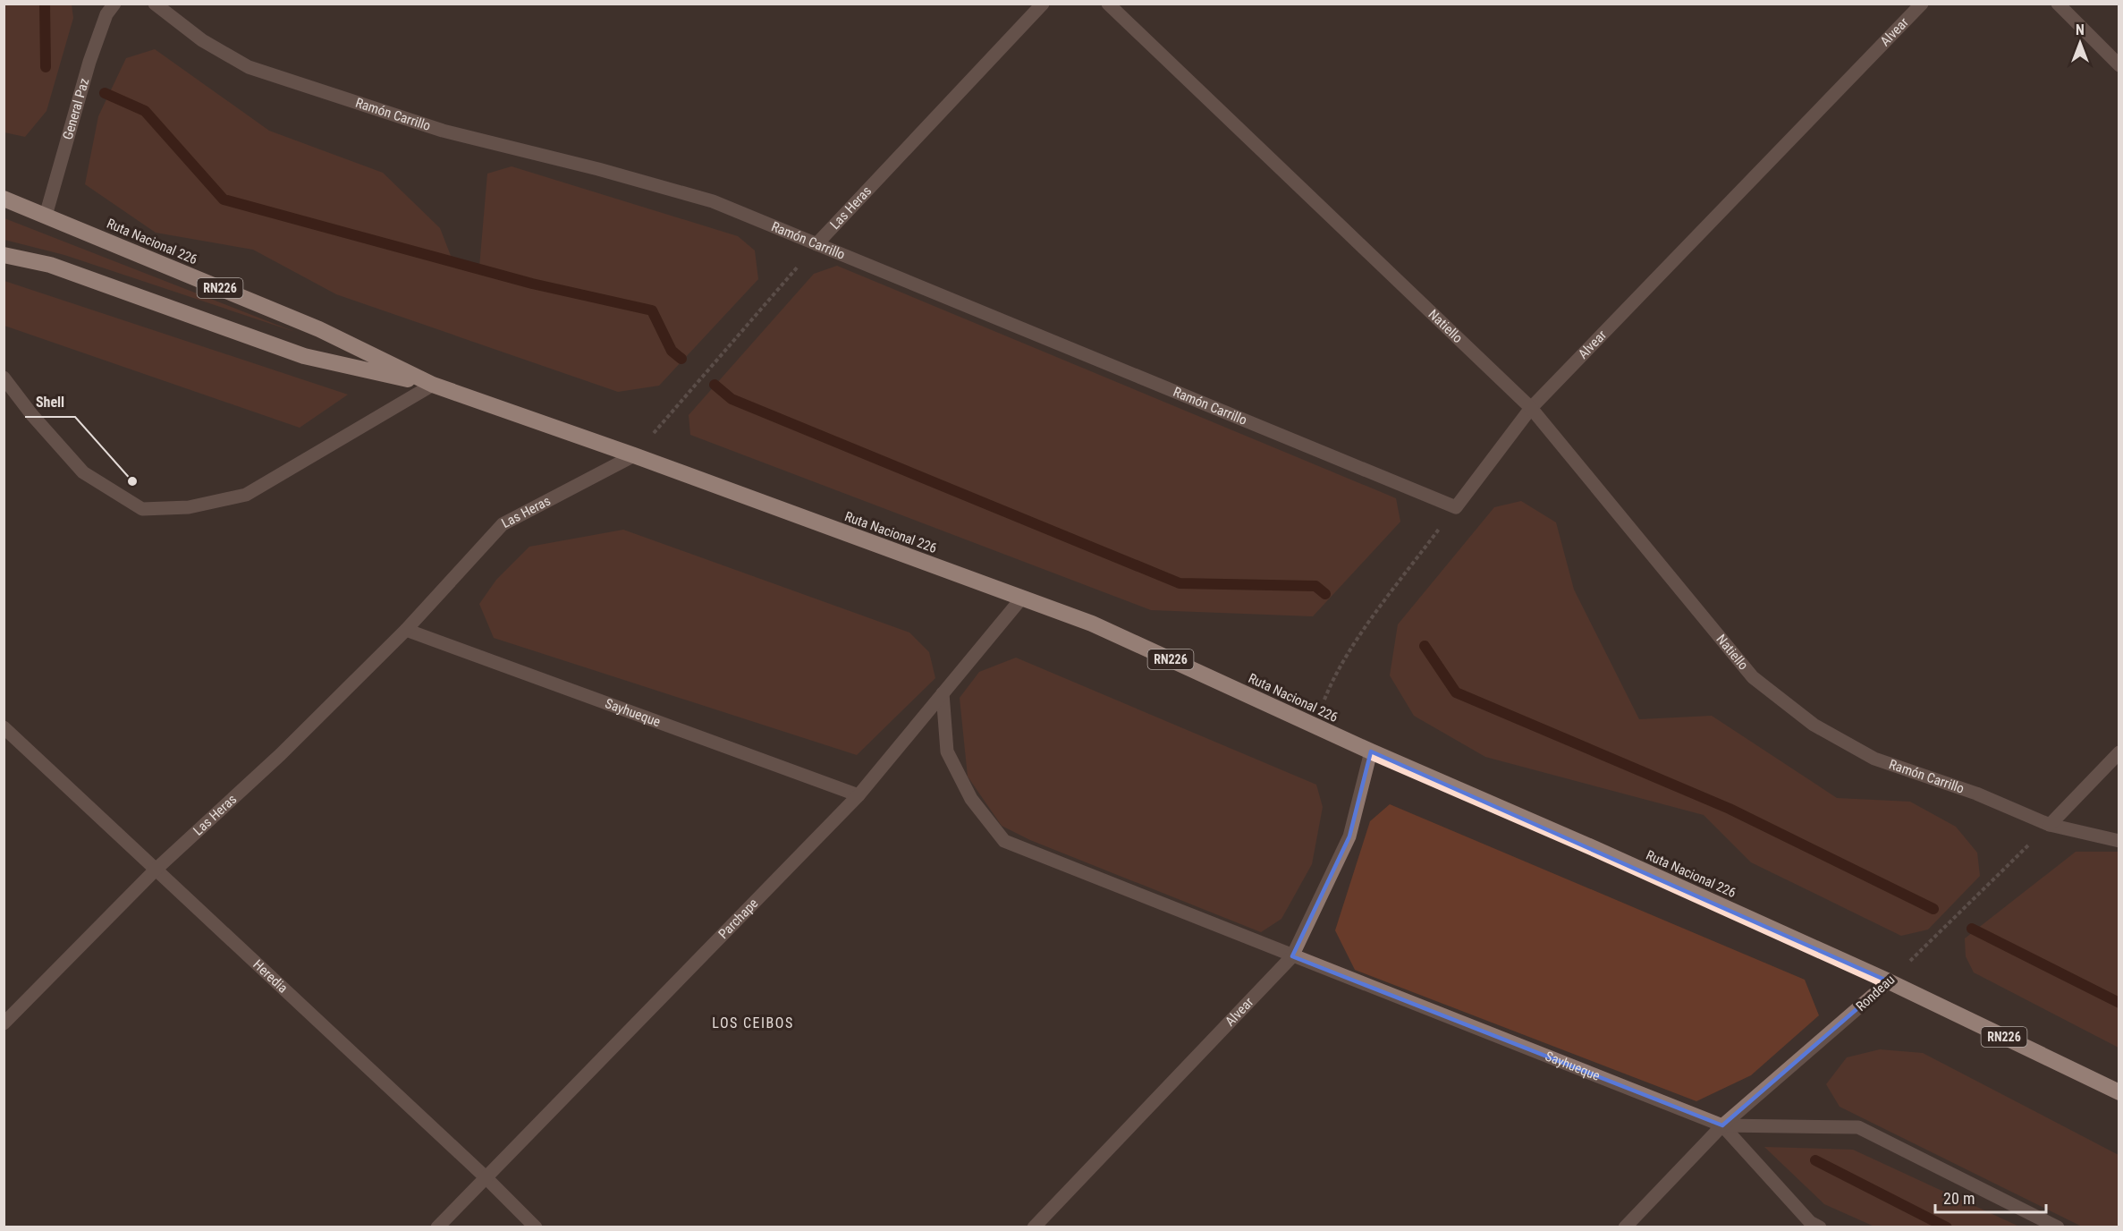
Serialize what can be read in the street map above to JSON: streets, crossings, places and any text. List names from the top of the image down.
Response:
{
  "streets": {
    "highway": ["Ruta Nacional 226", "RN226"],
    "street": [
      "Alvear",
      "General Paz",
      "Ramón Carrillo",
      "Las Heras",
      "Natiello",
      "Sayhueque",
      "Parchape",
      "Heredia",
      "Rondeau"
    ]
  },
  "crossings": [
    ["Alvear", "Ramón Carrillo"],
    ["Alvear", "Ruta Nacional 226"],
    ["Alvear", "Natiello"],
    ["Alvear", "Sayhueque"],
    ["General Paz", "Ruta Nacional 226"],
    ["Ramón Carrillo", "Las Heras"],
    ["Ramón Carrillo", "Natiello"],
    ["Ramón Carrillo", "Rondeau"],
    ["Las Heras", "Ruta Nacional 226"],
    ["Las Heras", "Sayhueque"],
    ["Las Heras", "Heredia"],
    ["Ruta Nacional 226", "Parchape"],
    ["Ruta Nacional 226", "Rondeau"],
    ["Sayhueque", "Parchape"],
    ["Sayhueque", "Rondeau"],
    ["Parchape", "Heredia"]
  ],
  "districts": ["LOS CEIBOS"],
  "places": ["Shell"],
  "scale_bar": "20 m",
  "north": "top"
}
